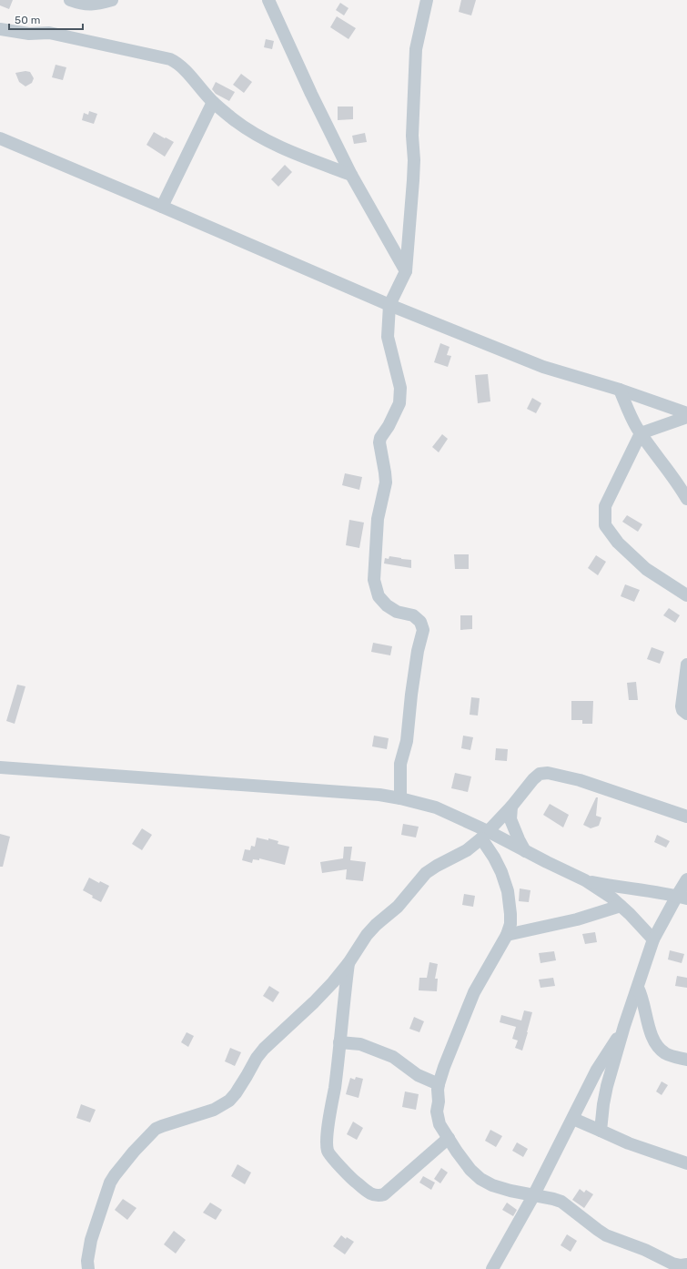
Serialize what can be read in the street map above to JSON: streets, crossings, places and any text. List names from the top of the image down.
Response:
{
  "scale_bar": "50 m"
}
